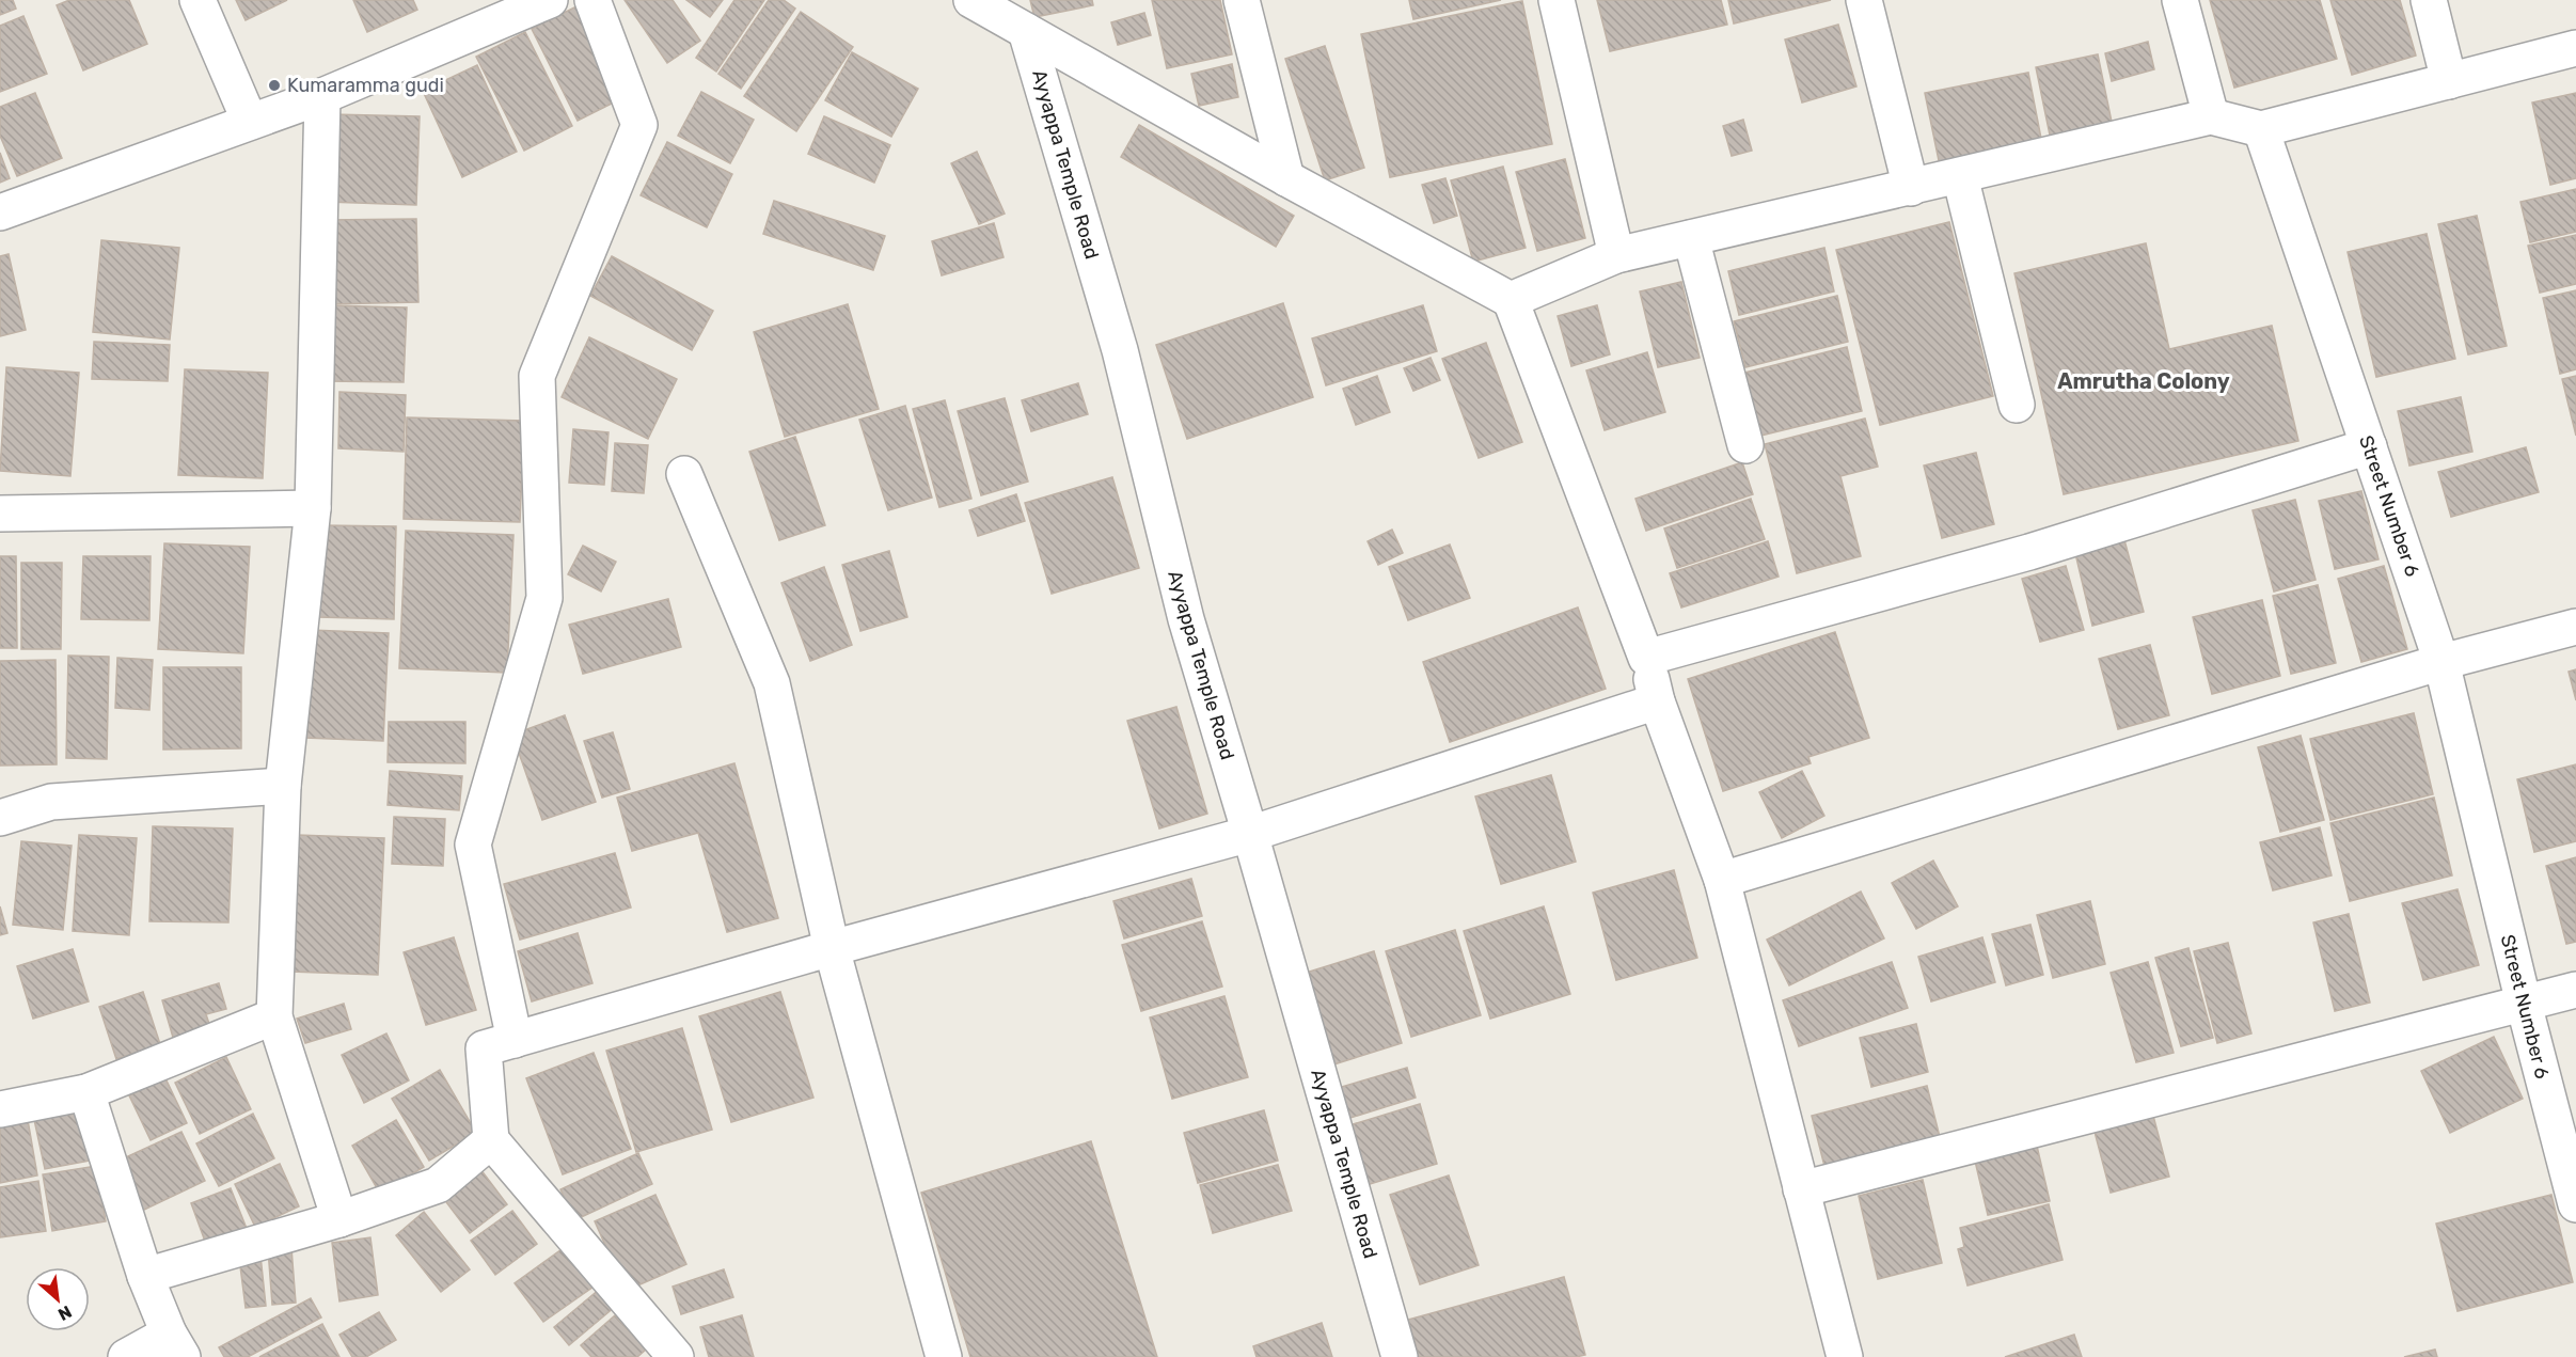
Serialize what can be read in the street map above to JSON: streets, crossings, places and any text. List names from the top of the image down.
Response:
{
  "streets": {
    "street": ["Ayyappa Temple Road", "Street Number 6"]
  },
  "districts": ["Amrutha Colony"],
  "places": ["Kumaramma gudi"],
  "north": "bottom right"
}
